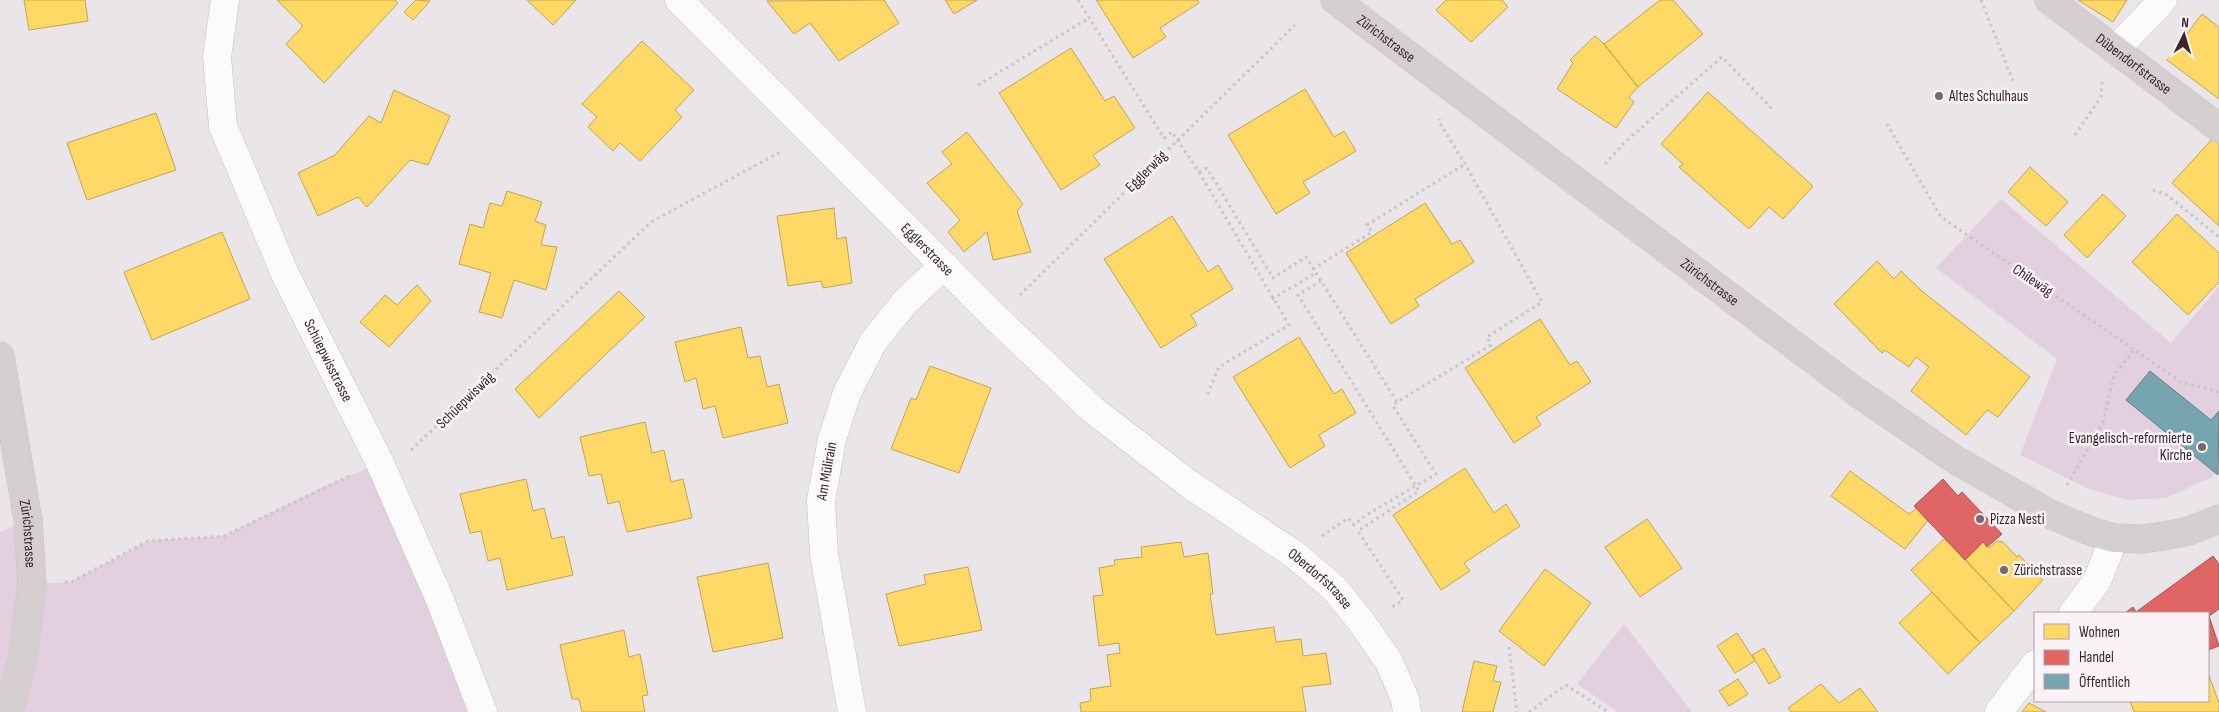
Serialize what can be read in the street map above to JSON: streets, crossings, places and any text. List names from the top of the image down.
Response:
{
  "streets": {
    "main road": ["Zürichstrasse", "Dübendorfstrasse"],
    "street": [
      "Egglerstrasse",
      "Schüepwisstrasse",
      "Am Mülirain",
      "Oberdorfstrasse"
    ],
    "path": ["Egglerwäg", "Chilewäg", "Schüepwiswäg"]
  },
  "crossings": [
    ["Egglerwäg", "Egglerstrasse"],
    ["Egglerstrasse", "Schüepwiswäg"],
    ["Egglerstrasse", "Am Mülirain"],
    ["Egglerstrasse", "Oberdorfstrasse"],
    ["Schüepwisstrasse", "Schüepwiswäg"]
  ],
  "places": [
    "Altes Schulhaus",
    "Evangelisch-reformierte Kirche",
    "Pizza Nesti",
    "Zürichstrasse"
  ],
  "legend": ["Wohnen", "Handel", "Öffentlich"],
  "north": "top"
}
